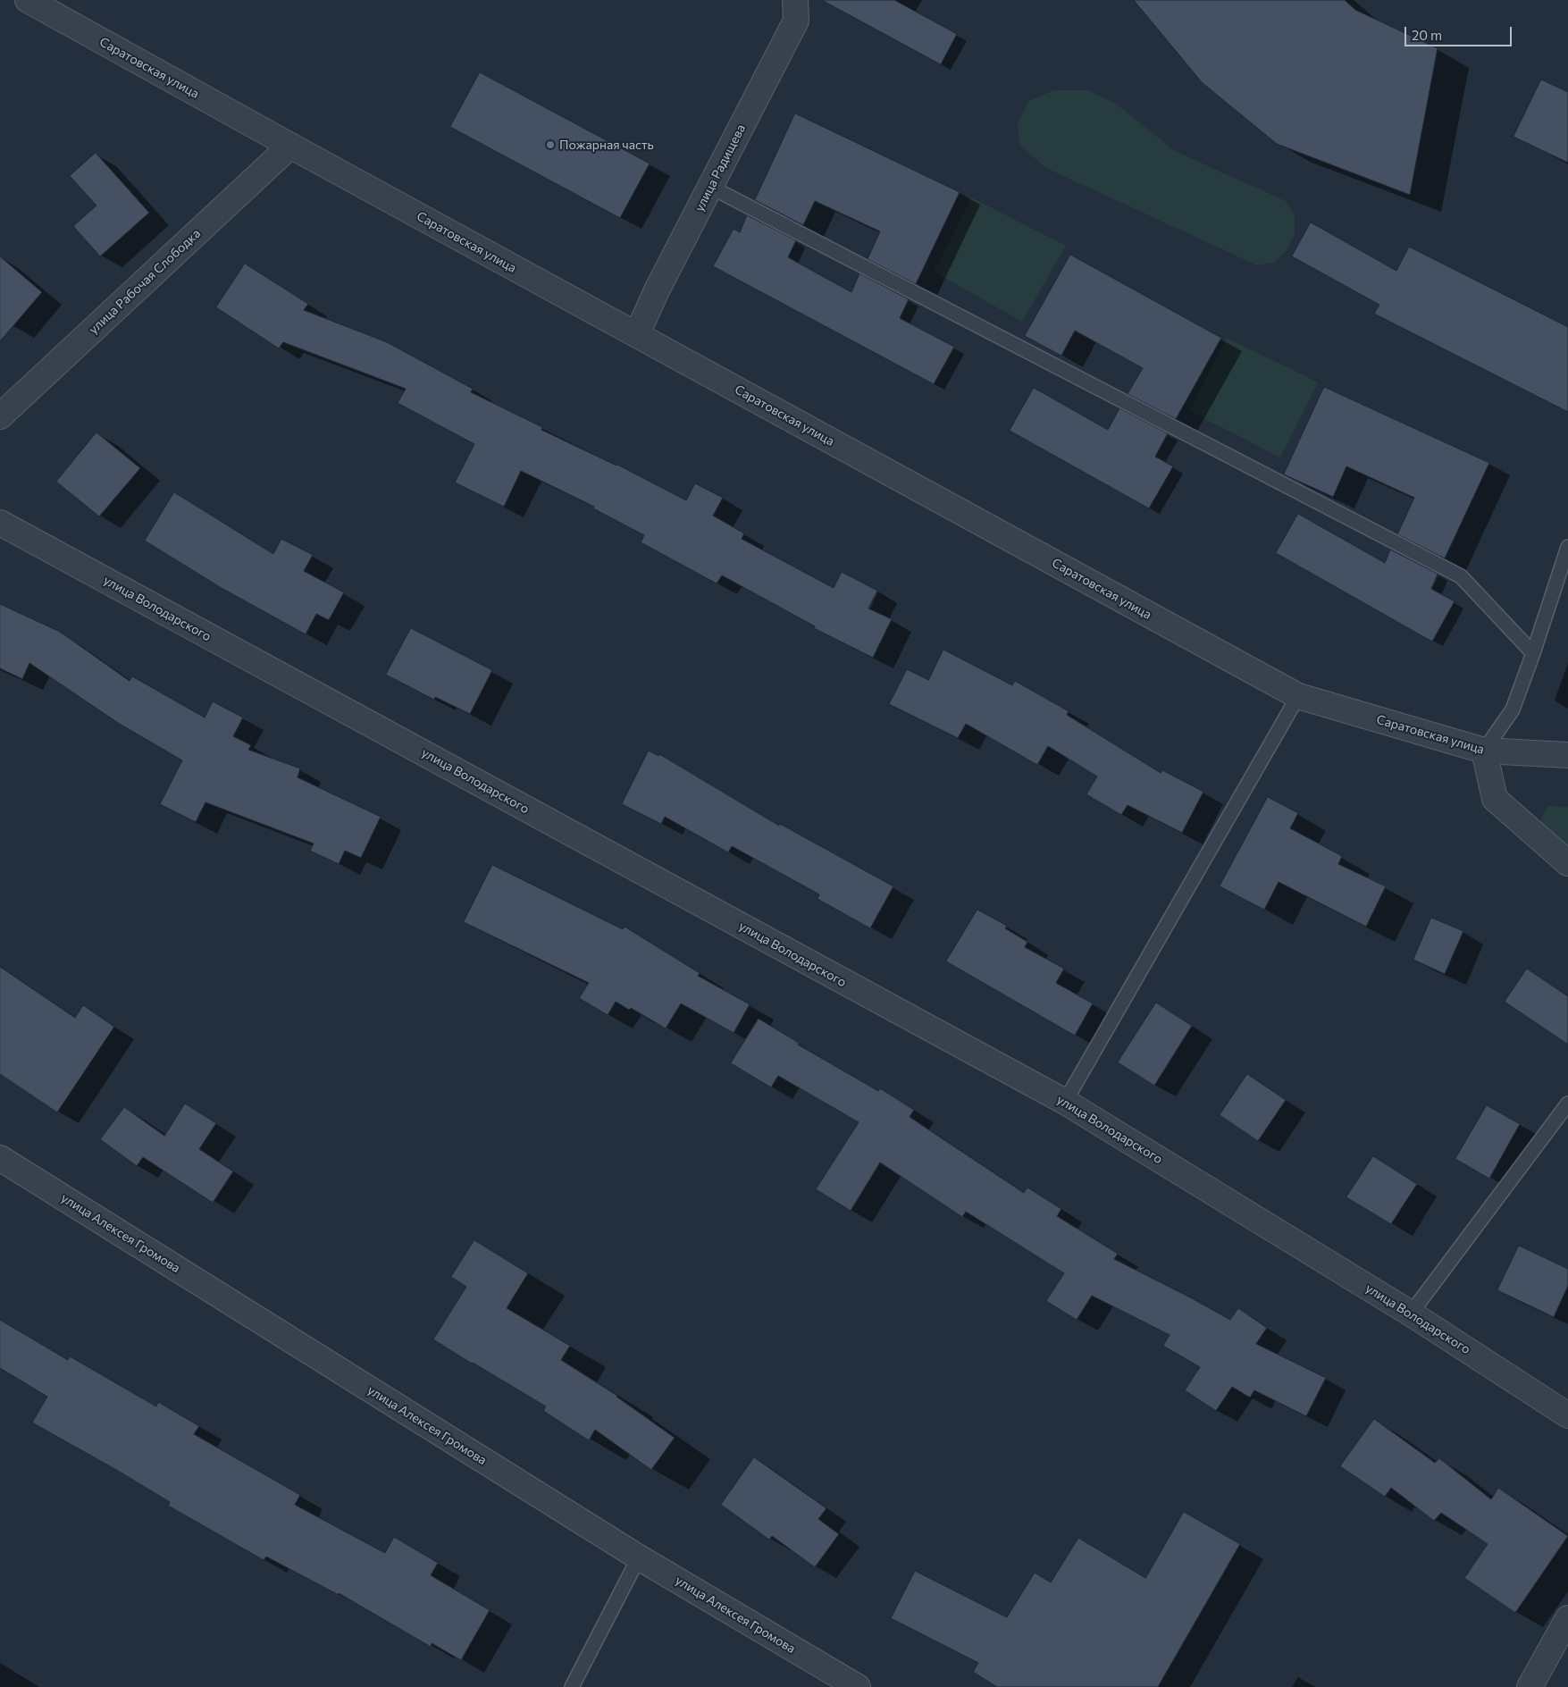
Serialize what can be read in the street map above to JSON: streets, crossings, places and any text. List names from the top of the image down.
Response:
{
  "streets": {
    "street": [
      "Саратовская улица",
      "улица Радищева",
      "улица Рабочая Слободка",
      "улица Володарского",
      "улица Алексея Громова"
    ]
  },
  "crossings": [
    ["Саратовская улица", "улица Радищева"],
    ["Саратовская улица", "улица Рабочая Слободка"]
  ],
  "places": ["Пожарная часть"],
  "scale_bar": "20 m"
}
